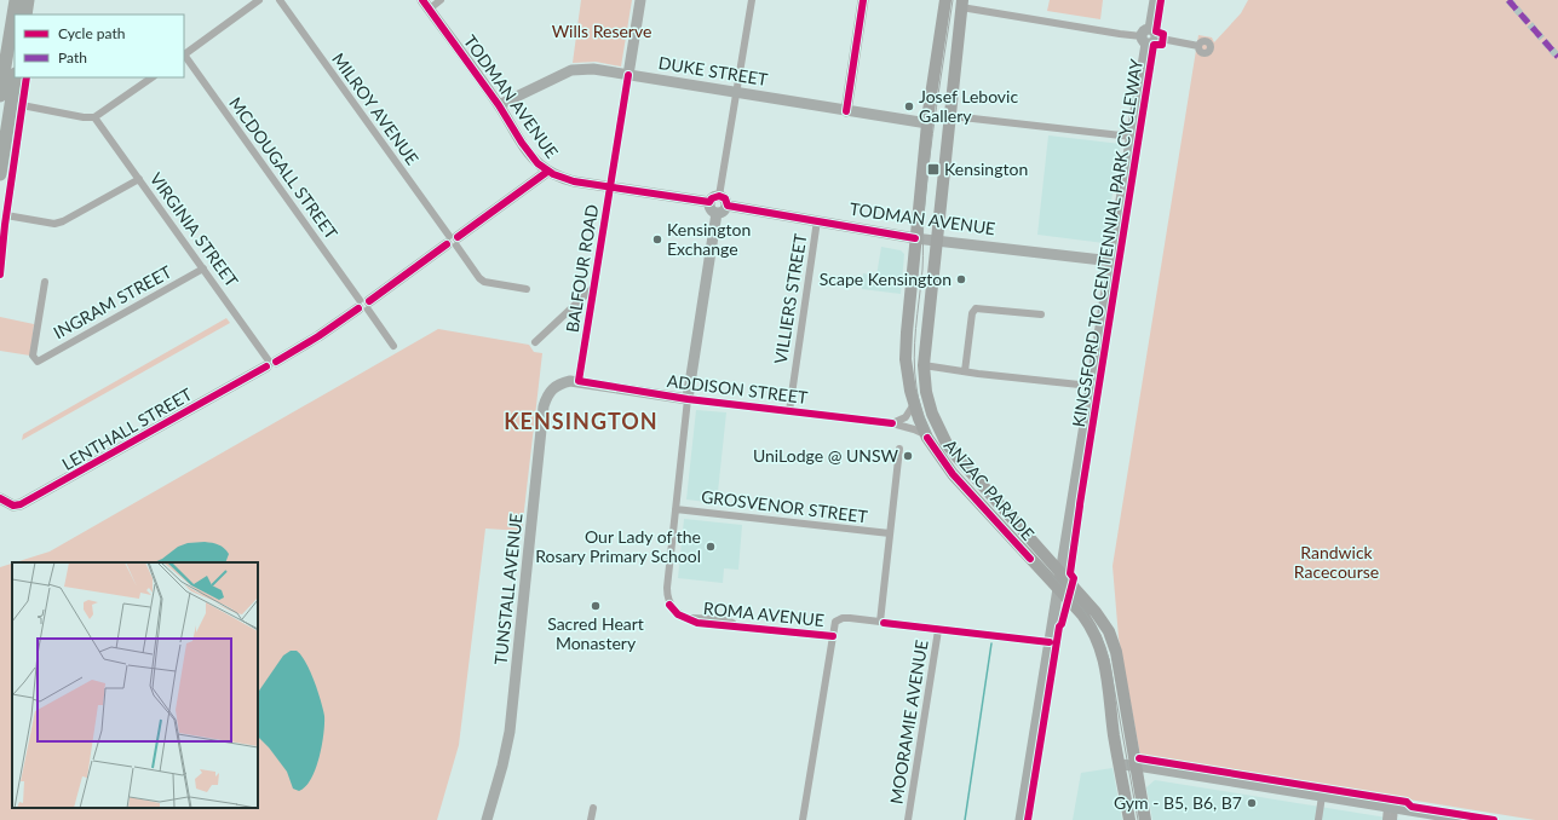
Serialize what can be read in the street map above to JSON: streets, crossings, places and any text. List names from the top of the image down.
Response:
{
  "streets": {
    "main road": ["ANZAC PARADE"],
    "street": [
      "DUKE STREET",
      "TODMAN AVENUE",
      "MILROY AVENUE",
      "MCDOUGALL STREET",
      "VIRGINIA STREET",
      "BALFOUR ROAD",
      "VILLIERS STREET",
      "INGRAM STREET",
      "ADDISON STREET",
      "LENTHALL STREET",
      "GROSVENOR STREET",
      "TUNSTALL AVENUE",
      "ROMA AVENUE",
      "MOORAMIE AVENUE"
    ],
    "cycle path": ["KINGSFORD TO CENTENNIAL PARK CYCLEWAY"]
  },
  "crossings": [
    ["DUKE STREET", "TODMAN AVENUE"],
    ["DUKE STREET", "BALFOUR ROAD"],
    ["DUKE STREET", "ANZAC PARADE"],
    ["TODMAN AVENUE", "BALFOUR ROAD"],
    ["TODMAN AVENUE", "VILLIERS STREET"],
    ["TODMAN AVENUE", "LENTHALL STREET"],
    ["TODMAN AVENUE", "ANZAC PARADE"],
    ["MILROY AVENUE", "LENTHALL STREET"],
    ["MCDOUGALL STREET", "LENTHALL STREET"],
    ["VIRGINIA STREET", "INGRAM STREET"],
    ["VIRGINIA STREET", "LENTHALL STREET"],
    ["BALFOUR ROAD", "ADDISON STREET"],
    ["BALFOUR ROAD", "TUNSTALL AVENUE"],
    ["VILLIERS STREET", "ADDISON STREET"],
    ["ADDISON STREET", "ANZAC PARADE"],
    ["ADDISON STREET", "TUNSTALL AVENUE"],
    ["GROSVENOR STREET", "ROMA AVENUE"],
    ["ROMA AVENUE", "MOORAMIE AVENUE"]
  ],
  "districts": ["KENSINGTON"],
  "parks": ["Wills Reserve", "Randwick Racecourse"],
  "places": {
    "other": [
      "Josef Lebovic Gallery",
      "Kensington Exchange",
      "Scape Kensington",
      "UniLodge @ UNSW",
      "Our Lady of the Rosary Primary School",
      "Sacred Heart Monastery",
      "Gym - B5, B6, B7"
    ],
    "transit": ["Kensington"]
  },
  "legend": ["Cycle path", "Path"]
}
